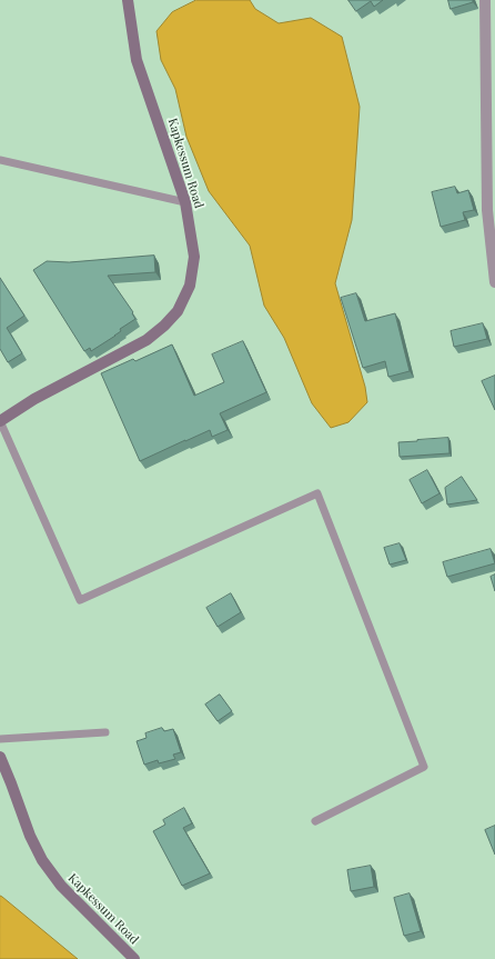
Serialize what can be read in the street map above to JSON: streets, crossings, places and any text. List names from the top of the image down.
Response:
{
  "streets": {
    "street": ["Kapkessum Road"]
  }
}
